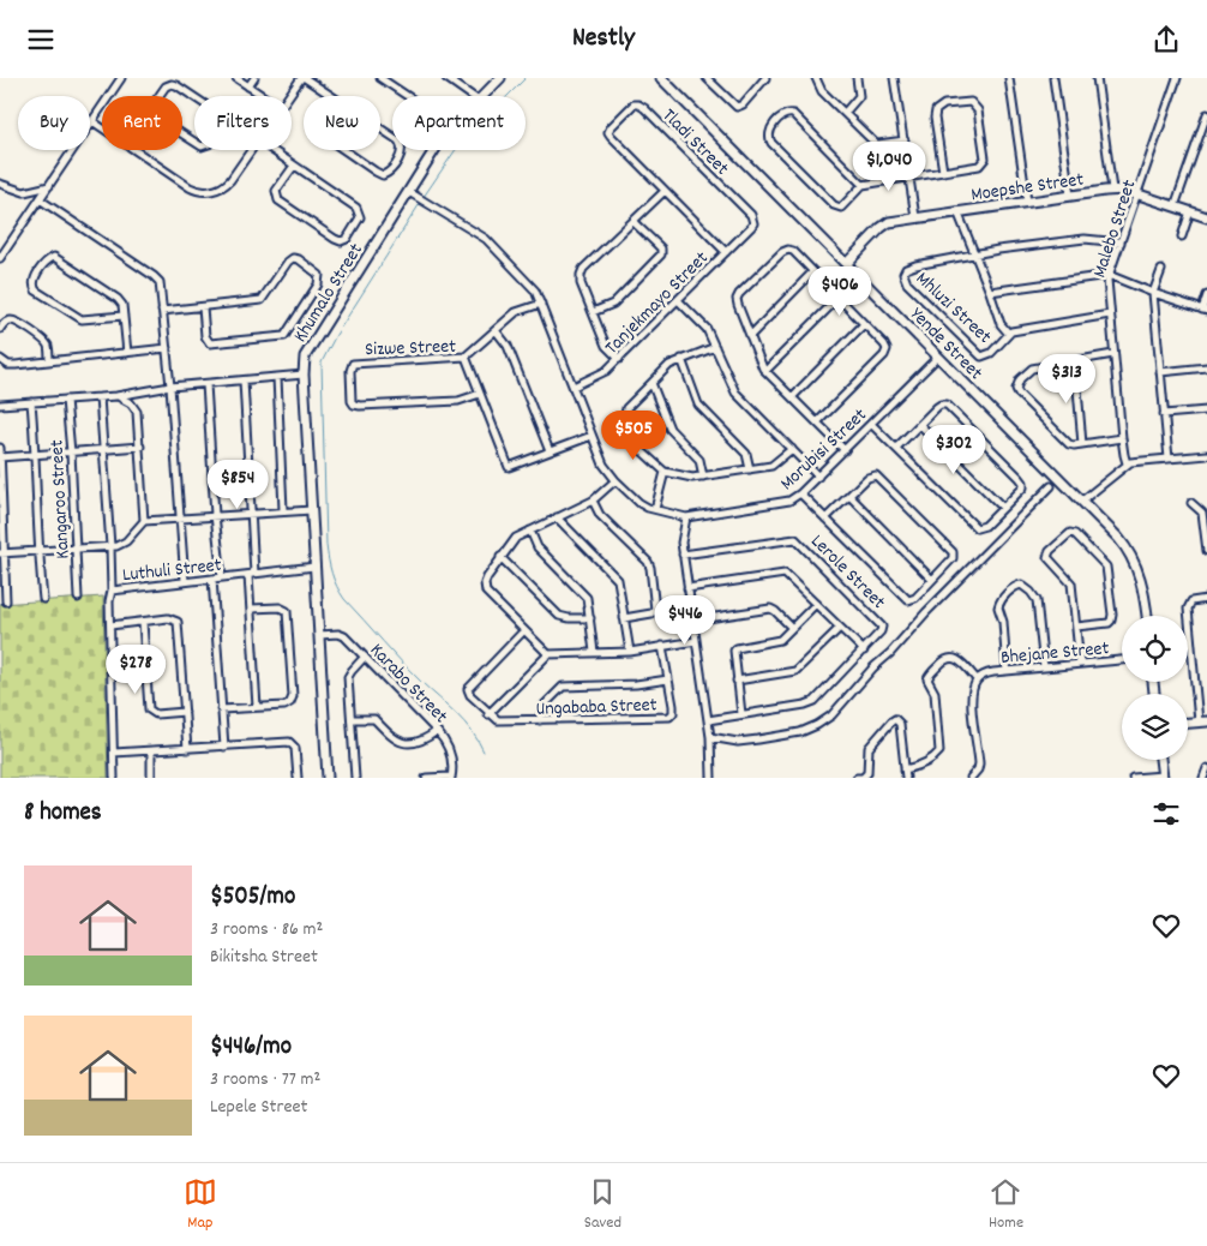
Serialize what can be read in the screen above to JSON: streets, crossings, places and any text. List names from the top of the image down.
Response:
{
  "streets": {
    "street": [
      "Tladi Street",
      "Moepshe Street",
      "Malebo Street",
      "Khumalo Street",
      "Tanjekmayo Street",
      "Mhluzi Street",
      "Yende Street",
      "Sizwe Street",
      "Morubisi Street",
      "Kangaroo Street",
      "Luthuli Street",
      "Lerole Street",
      "Bhejane Street",
      "Karabo Street",
      "Ungababa Street"
    ]
  },
  "crossings": [
    ["Tladi Street", "Tanjekmayo Street"],
    ["Moepshe Street", "Malebo Street"],
    ["Moepshe Street", "Mhluzi Street"],
    ["Moepshe Street", "Yende Street"],
    ["Khumalo Street", "Morubisi Street"],
    ["Khumalo Street", "Luthuli Street"],
    ["Khumalo Street", "Karabo Street"],
    ["Tanjekmayo Street", "Morubisi Street"],
    ["Yende Street", "Morubisi Street"]
  ],
  "page": {
    "header": "Nestly",
    "chip": [
      "Buy",
      "Rent",
      "Filters",
      "New",
      "Apartment"
    ],
    "price": [
      "$1,040",
      "$406",
      "$313",
      "$505",
      "$302",
      "$854",
      "$446",
      "$278"
    ],
    "heading": "8 homes",
    "list": [
      {
        "name": "$505/mo",
        "note": "3 rooms · 86 m² · Bikitsha Street"
      },
      {
        "name": "$446/mo",
        "note": "3 rooms · 77 m² · Lepele Street"
      }
    ],
    "tabs": ["Map", "Saved", "Home"]
  }
}
